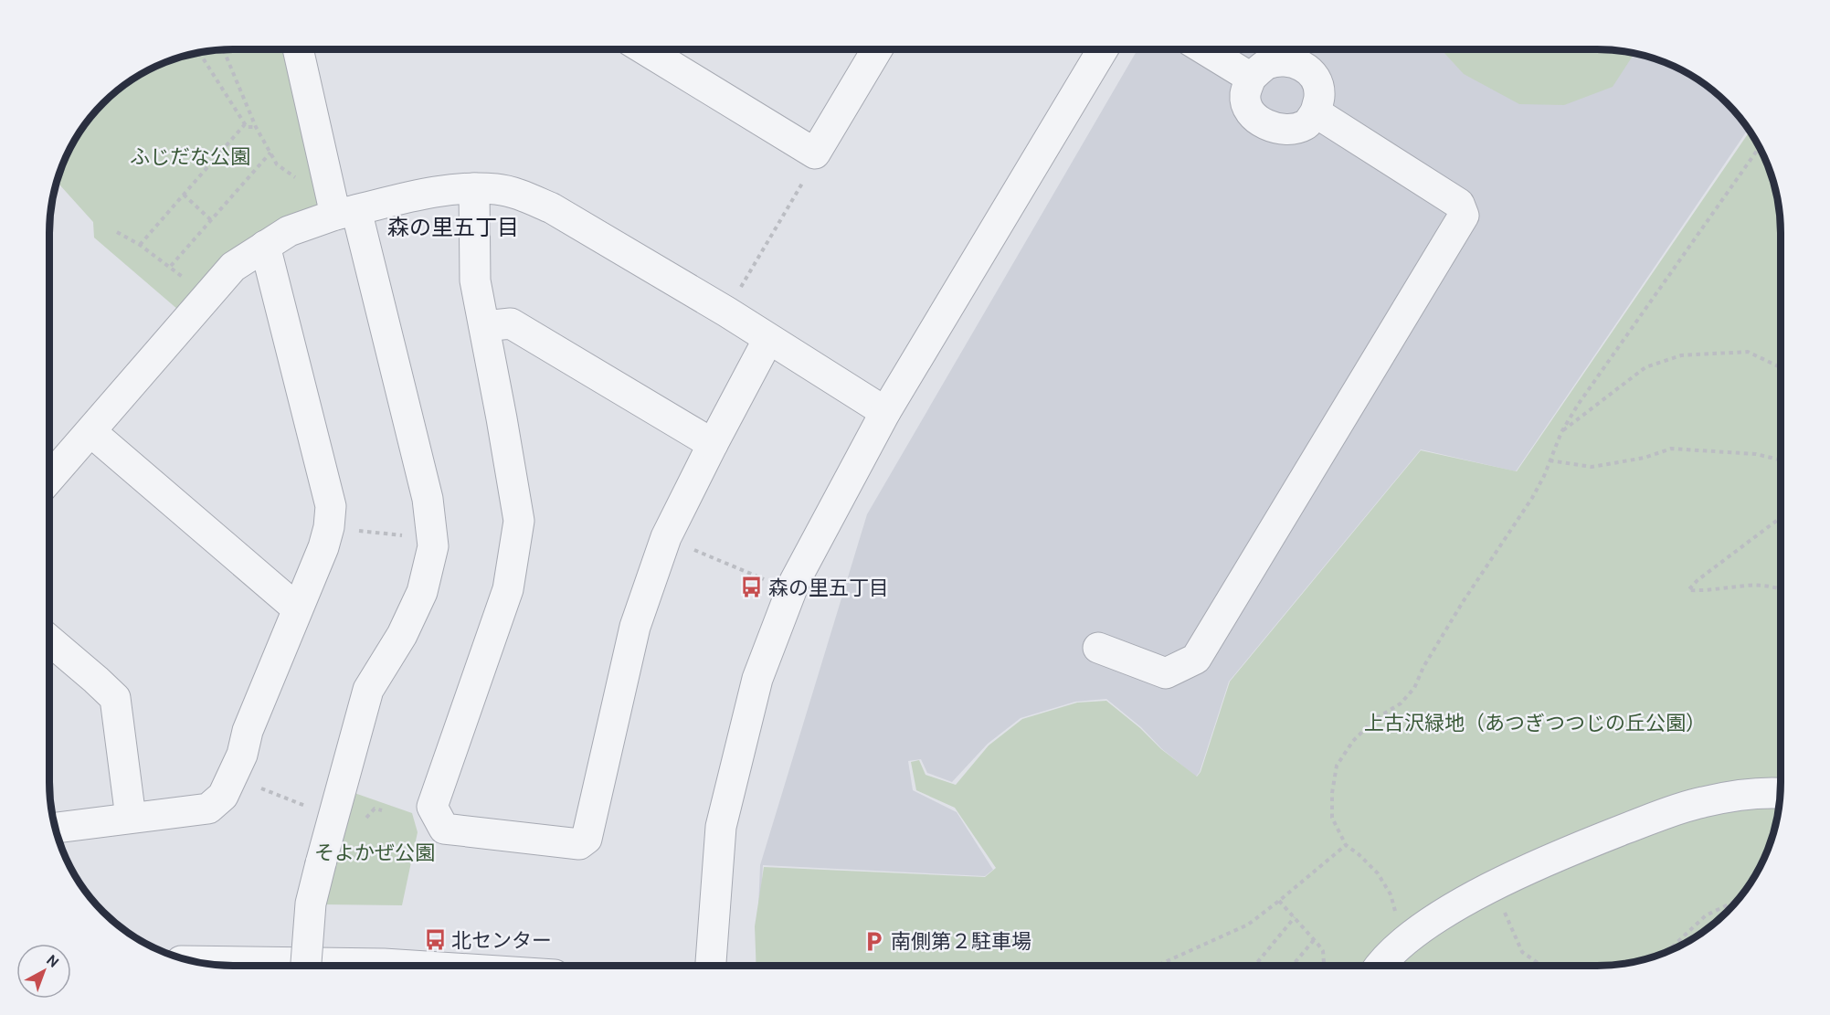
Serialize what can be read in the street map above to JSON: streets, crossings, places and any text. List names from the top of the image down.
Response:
{
  "districts": ["森の里五丁目"],
  "parks": ["ふじだな公園", "上古沢緑地（あつぎつつじの丘公園）", "そよかぜ公園"],
  "places": {
    "bus stop": ["森の里五丁目", "北センター"],
    "parking": ["南側第２駐車場"]
  },
  "north": "top right"
}
